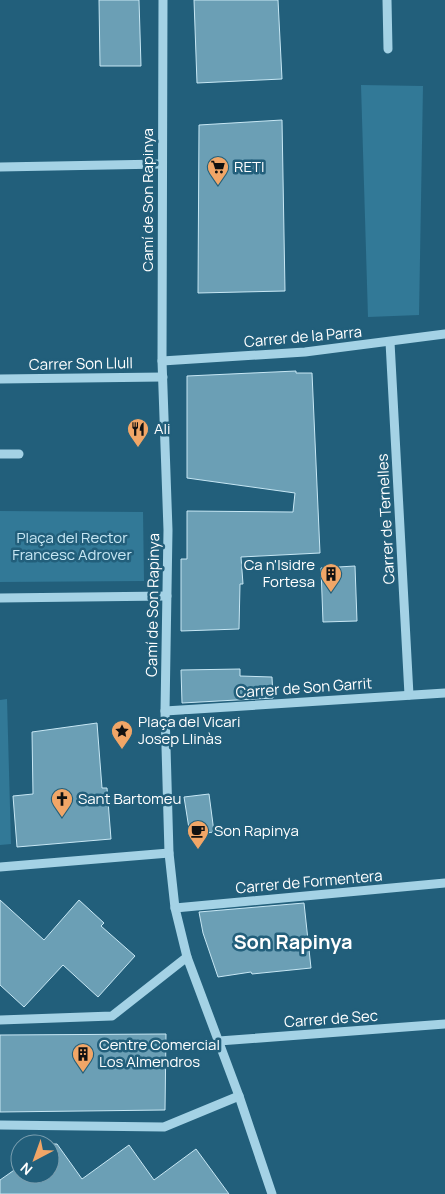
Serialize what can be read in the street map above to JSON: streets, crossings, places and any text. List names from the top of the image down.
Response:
{
  "streets": {
    "street": [
      "Camí de Son Rapinya",
      "Carrer de la Parra",
      "Carrer Son Llull",
      "Carrer de Ternelles",
      "Carrer de Son Garrit",
      "Carrer de Formentera",
      "Carrer de Sec"
    ]
  },
  "crossings": [
    ["Camí de Son Rapinya", "Carrer de la Parra"],
    ["Camí de Son Rapinya", "Carrer Son Llull"],
    ["Camí de Son Rapinya", "Carrer de Son Garrit"],
    ["Camí de Son Rapinya", "Carrer de Formentera"],
    ["Camí de Son Rapinya", "Carrer de Sec"],
    ["Carrer de la Parra", "Carrer de Ternelles"],
    ["Carrer de Ternelles", "Carrer de Son Garrit"]
  ],
  "districts": ["Son Rapinya"],
  "parks": ["Plaça del Rector Francesc Adrover"],
  "places": {
    "supermarket": ["RETI"],
    "restaurant": ["Ali"],
    "building": ["Ca n'Isidre Fortesa", "Centre Comercial Los Almendros"],
    "place": ["Plaça del Vicari Josep Llinàs"],
    "church": ["Sant Bartomeu"],
    "cafe": ["Son Rapinya"]
  },
  "north": "bottom left"
}
